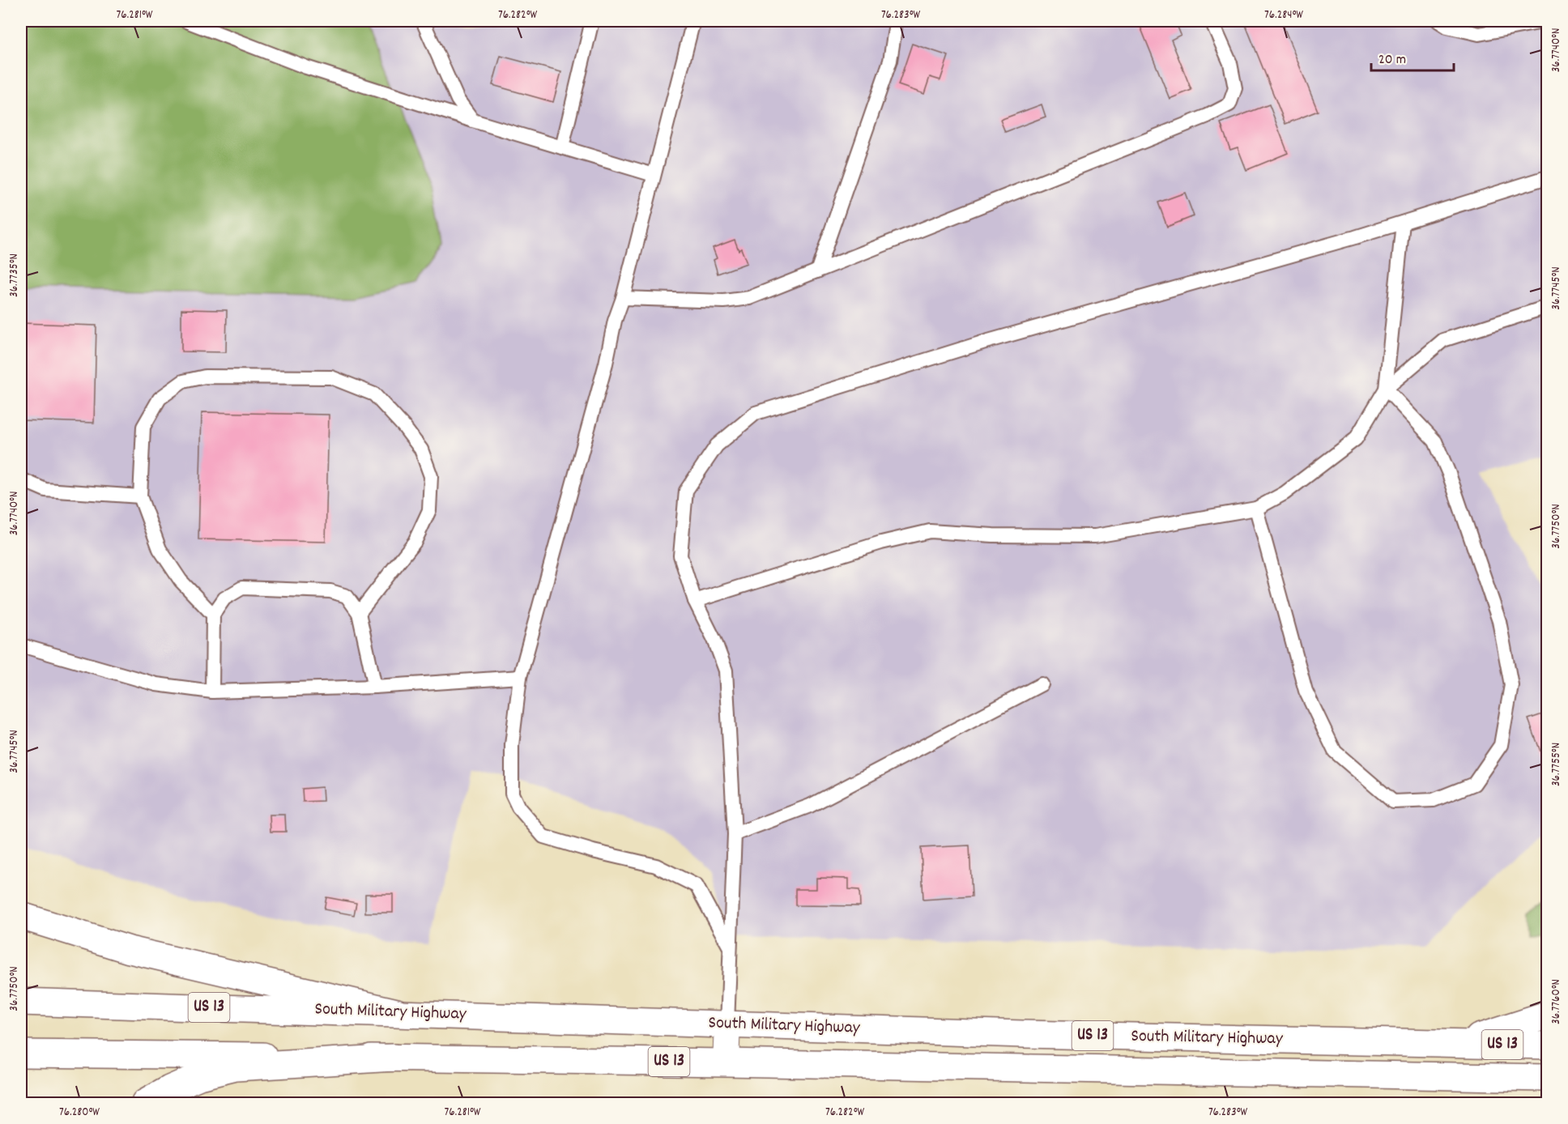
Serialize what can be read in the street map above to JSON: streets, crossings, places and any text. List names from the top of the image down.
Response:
{
  "streets": {
    "main road": ["US 13", "South Military Highway"]
  },
  "scale_bar": "20 m",
  "coordinates": [
    "76.281°W",
    "76.282°W",
    "76.283°W",
    "76.284°W",
    "36.7740°N",
    "36.7735°N",
    "36.7745°N",
    "36.7750°N",
    "36.7755°N",
    "36.7760°N",
    "76.280°W"
  ]
}
